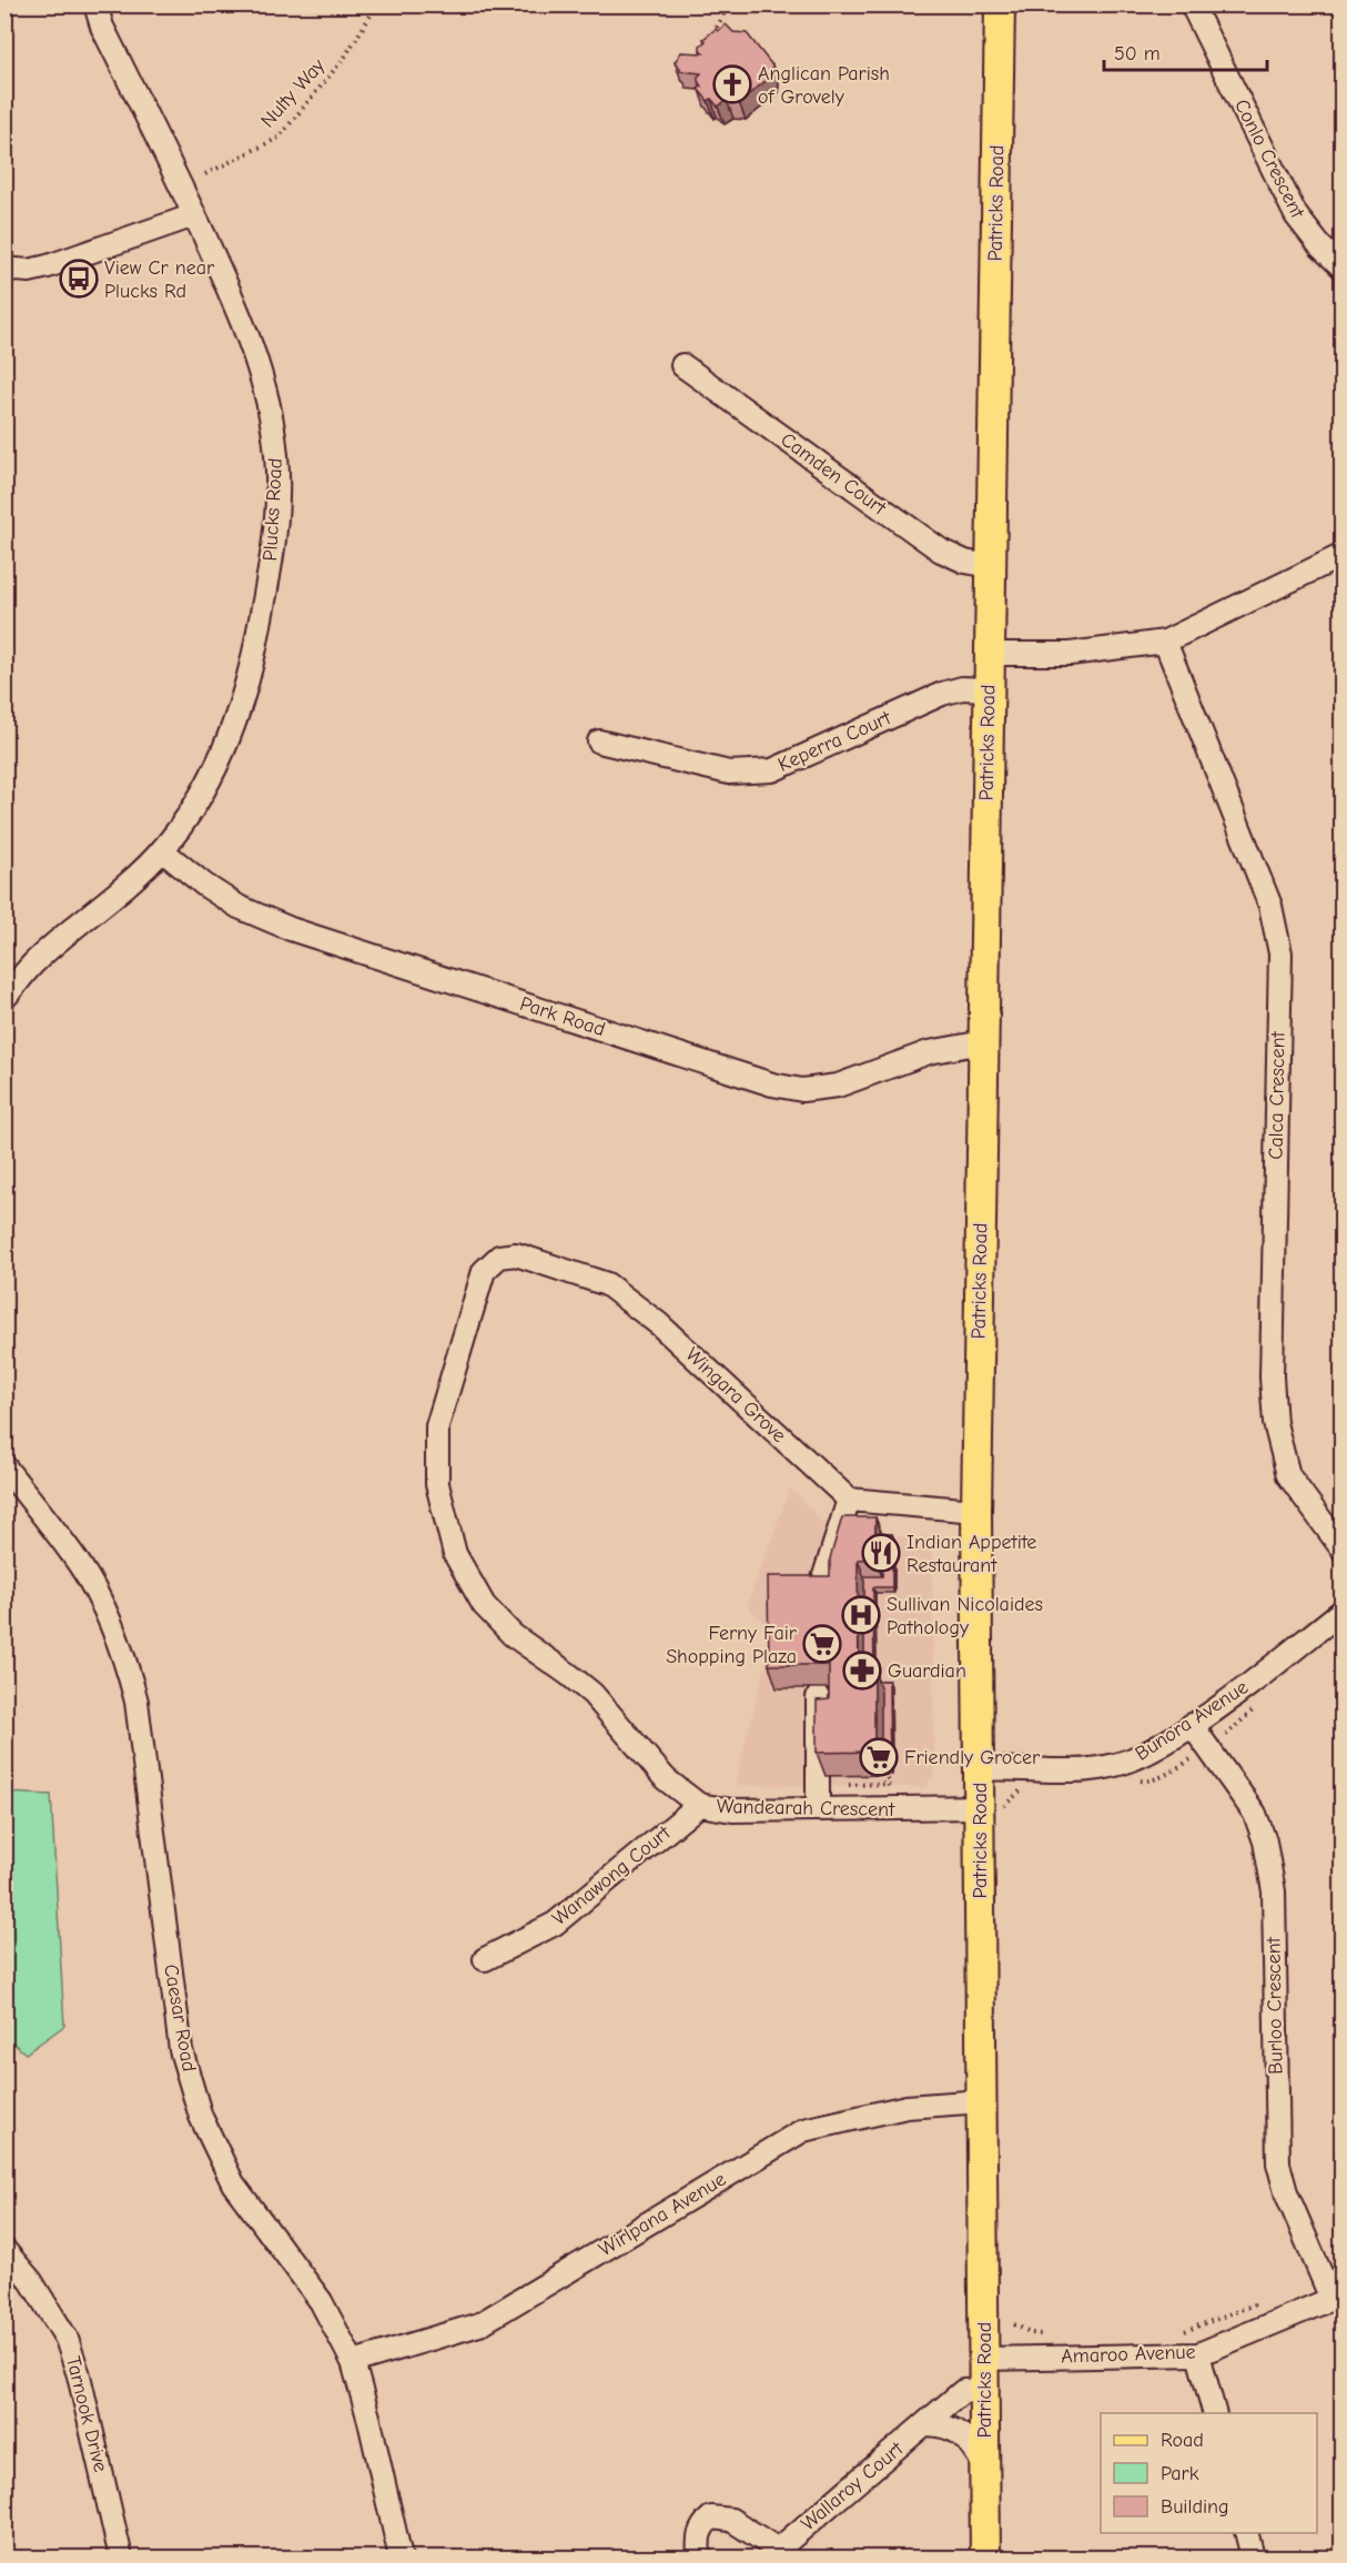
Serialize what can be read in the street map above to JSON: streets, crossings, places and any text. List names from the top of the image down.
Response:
{
  "streets": {
    "main road": ["Patricks Road"],
    "street": [
      "Conlo Crescent",
      "Camden Court",
      "Plucks Road",
      "Keperra Court",
      "Park Road",
      "Calca Crescent",
      "Wingara Grove",
      "Bunora Avenue",
      "Wandearah Crescent",
      "Wanawong Court",
      "Burloo Crescent",
      "Caesar Road",
      "Wirlpana Avenue",
      "Amaroo Avenue",
      "Tarnook Drive",
      "Wallaroy Court"
    ],
    "path": ["Nulty Way"]
  },
  "crossings": [
    ["Patricks Road", "Camden Court"],
    ["Patricks Road", "Keperra Court"],
    ["Patricks Road", "Park Road"],
    ["Patricks Road", "Bunora Avenue"],
    ["Patricks Road", "Wandearah Crescent"],
    ["Patricks Road", "Wirlpana Avenue"],
    ["Patricks Road", "Amaroo Avenue"],
    ["Patricks Road", "Wallaroy Court"],
    ["Plucks Road", "Park Road"],
    ["Wingara Grove", "Wandearah Crescent"],
    ["Bunora Avenue", "Burloo Crescent"],
    ["Wandearah Crescent", "Wanawong Court"],
    ["Burloo Crescent", "Amaroo Avenue"],
    ["Caesar Road", "Wirlpana Avenue"]
  ],
  "places": {
    "church": ["Anglican Parish of Grovely"],
    "bus stop": ["View Cr near Plucks Rd"],
    "restaurant": ["Indian Appetite Restaurant"],
    "hospital": ["Sullivan Nicolaides Pathology"],
    "supermarket": ["Ferny Fair Shopping Plaza", "Friendly Grocer"],
    "pharmacy": ["Guardian"]
  },
  "legend": ["Road", "Park", "Building"],
  "scale_bar": "50 m"
}
